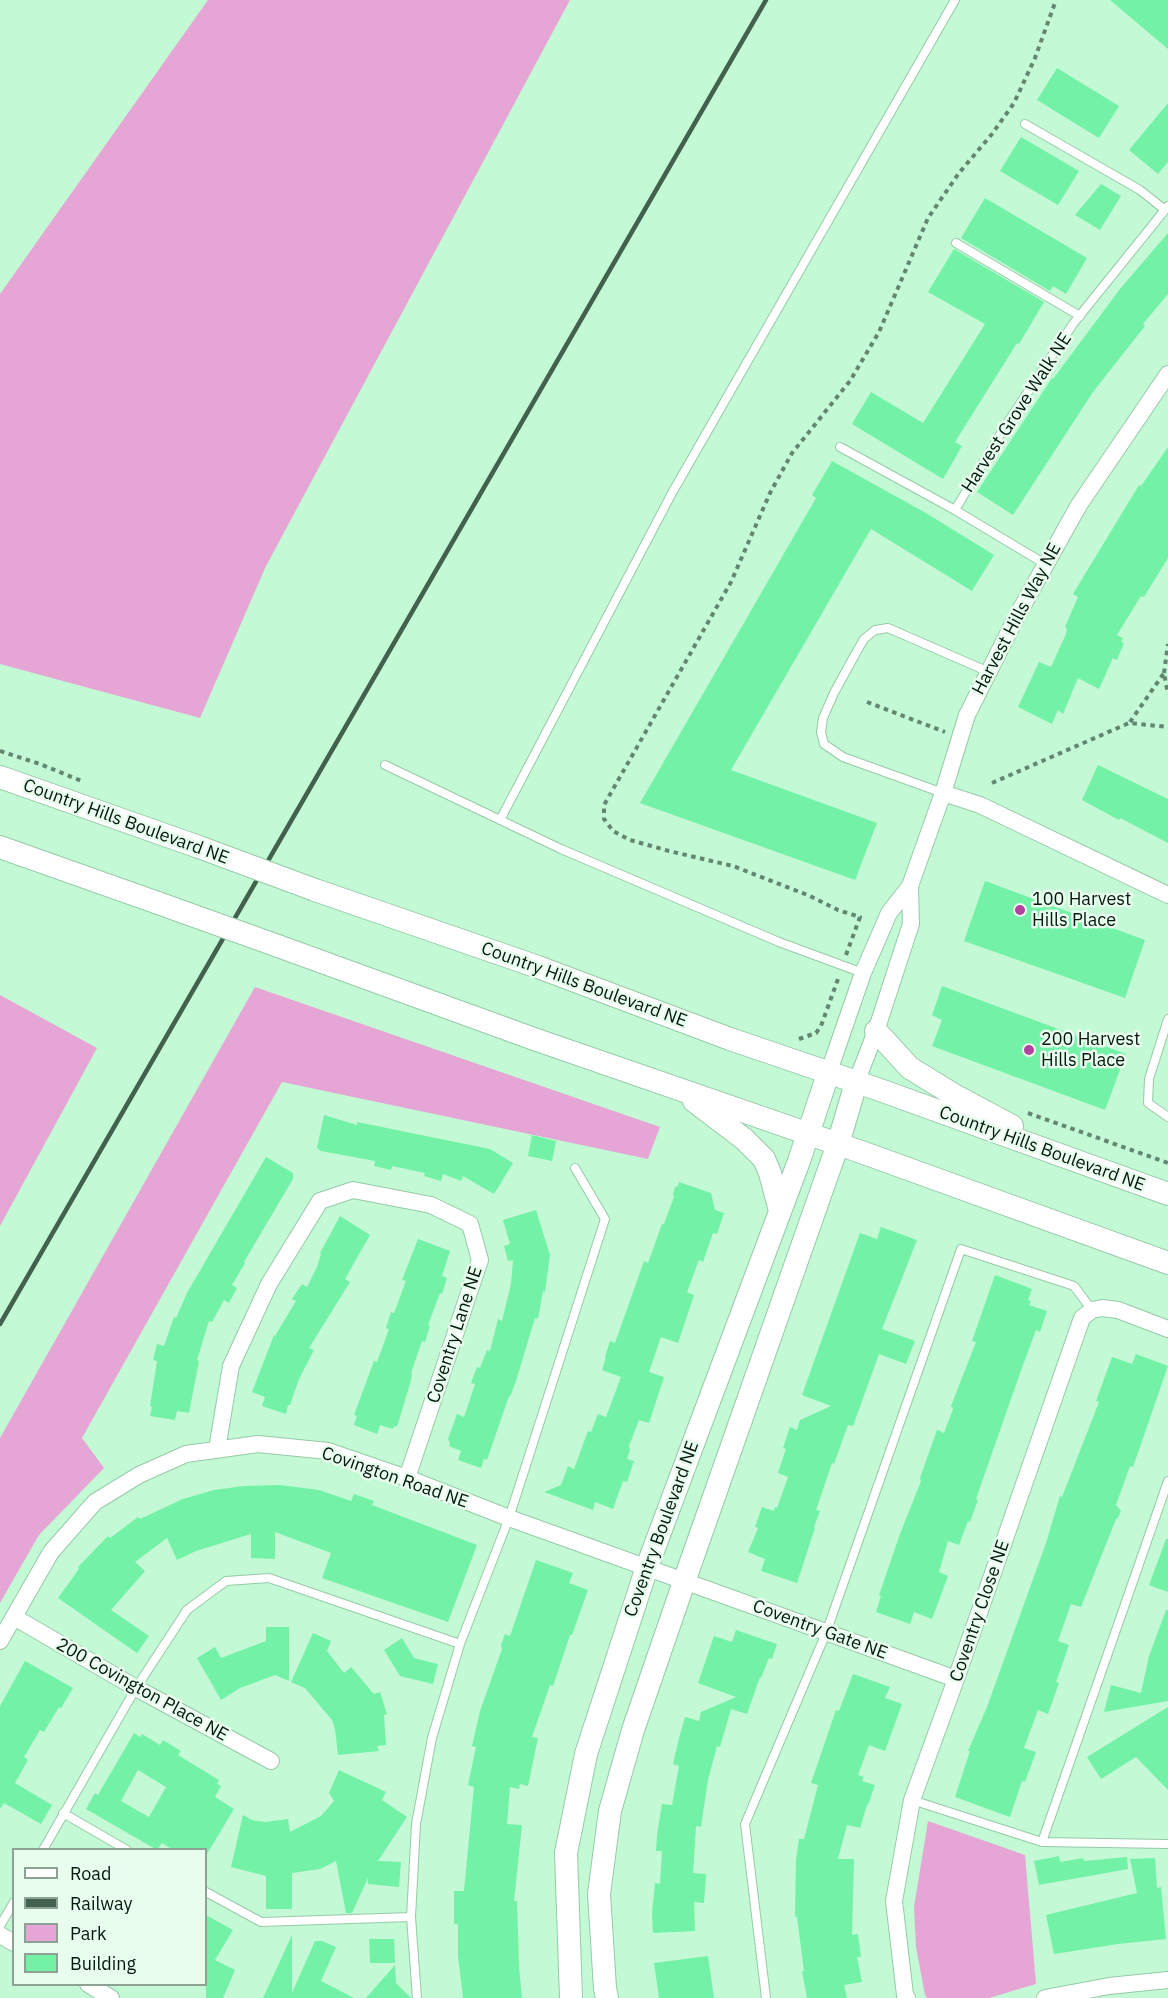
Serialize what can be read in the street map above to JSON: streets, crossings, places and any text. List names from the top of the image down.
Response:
{
  "streets": {
    "main road": ["Country Hills Boulevard NE", "Coventry Boulevard NE"],
    "street": [
      "Harvest Hills Way NE",
      "Coventry Lane NE",
      "Covington Road NE",
      "Coventry Close NE",
      "Coventry Gate NE",
      "200 Covington Place NE"
    ],
    "lane": ["Harvest Grove Walk NE"]
  },
  "crossings": [
    ["Harvest Grove Walk NE", "Harvest Hills Way NE"],
    ["Harvest Hills Way NE", "Country Hills Boulevard NE"],
    ["Harvest Hills Way NE", "Coventry Boulevard NE"],
    ["Country Hills Boulevard NE", "Coventry Boulevard NE"],
    ["Coventry Lane NE", "Covington Road NE"],
    ["Covington Road NE", "Coventry Boulevard NE"],
    ["Covington Road NE", "Coventry Gate NE"],
    ["Covington Road NE", "200 Covington Place NE"],
    ["Coventry Boulevard NE", "Coventry Gate NE"],
    ["Coventry Close NE", "Coventry Gate NE"]
  ],
  "places": ["100 Harvest Hills Place", "200 Harvest Hills Place"],
  "legend": [
    "Road",
    "Railway",
    "Park",
    "Building"
  ]
}
